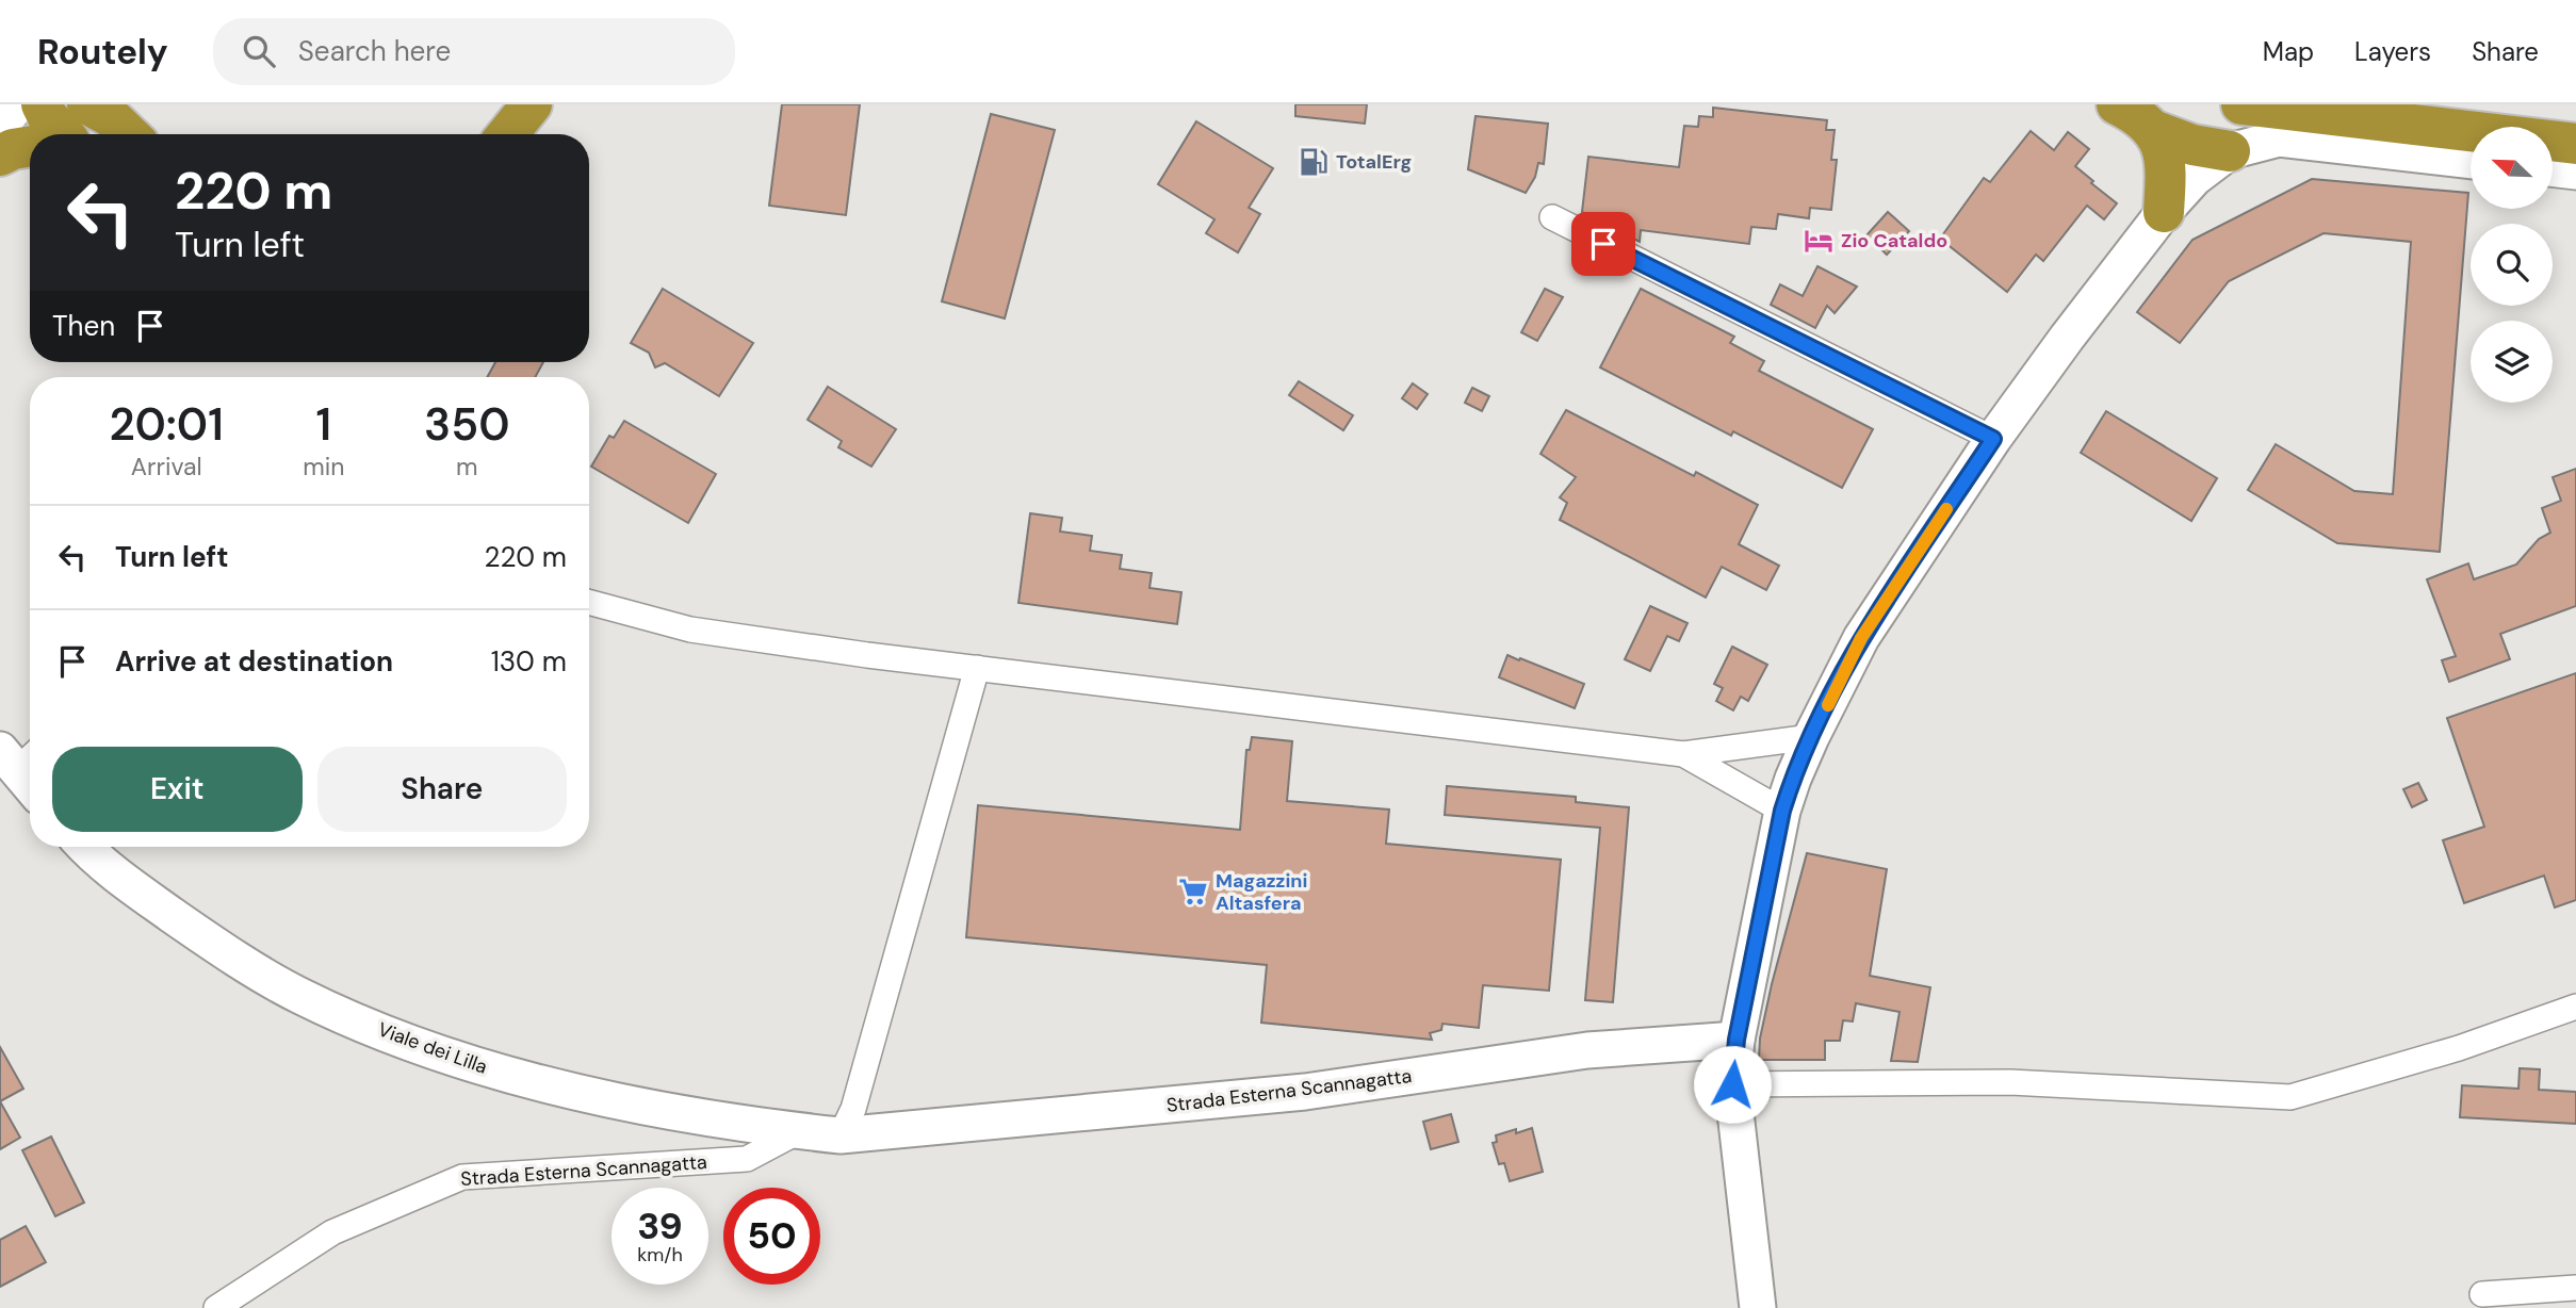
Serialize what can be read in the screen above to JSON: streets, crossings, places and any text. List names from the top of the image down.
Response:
{
  "streets": {
    "street": ["Viale dei Lilla", "Strada Esterna Scannagatta"]
  },
  "crossings": [
    ["Viale dei Lilla", "Strada Esterna Scannagatta"]
  ],
  "places": {
    "fuel station": ["TotalErg"],
    "hotel": ["Zio Cataldo"],
    "supermarket": ["Magazzini Altasfera"]
  },
  "north": "top left",
  "page": {
    "header": "Routely",
    "search": "Search here",
    "nav": ["Map", "Layers", "Share"],
    "turn": ["220 m", "Turn left"],
    "then": "Then",
    "eta": [
      "20:01",
      "Arrival",
      "1",
      "min",
      "350",
      "m"
    ],
    "list": [
      {
        "name": "Turn left",
        "value": "220 m"
      },
      {
        "name": "Arrive at destination",
        "value": "130 m"
      }
    ],
    "buttons": ["Exit", "Share"],
    "speed": "39 km/h",
    "limit": "50"
  }
}
